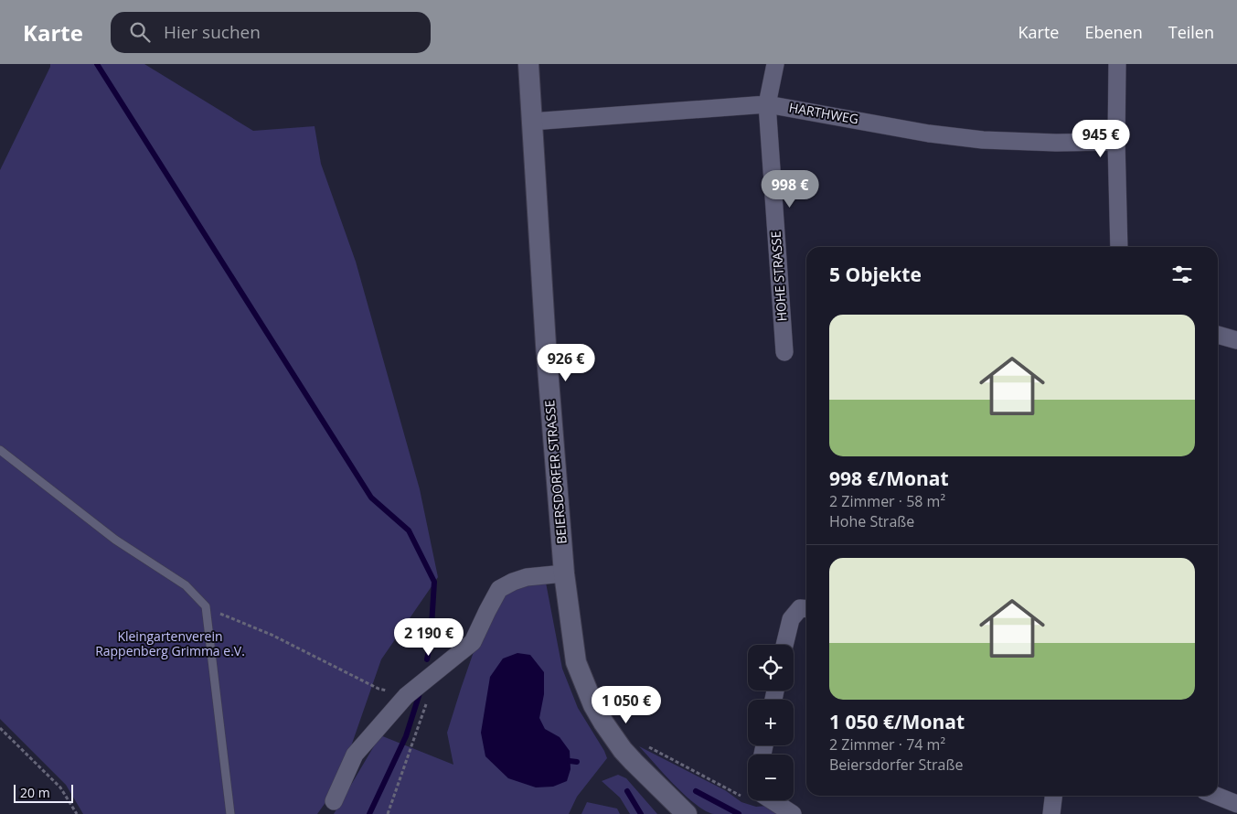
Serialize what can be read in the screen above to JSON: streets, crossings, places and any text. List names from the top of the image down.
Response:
{
  "streets": {
    "street": ["HARTHWEG", "HOHE STRASSE", "BEIERSDORFER STRASSE"]
  },
  "crossings": [
    ["HARTHWEG", "HOHE STRASSE"],
    ["HARTHWEG", "BEIERSDORFER STRASSE"]
  ],
  "parks": ["Kleingartenverein Rappenberg Grimma e.V."],
  "scale_bar": "20 m",
  "page": {
    "header": "Karte",
    "search": "Hier suchen",
    "nav": ["Karte", "Ebenen", "Teilen"],
    "price": [
      "945 €",
      "998 €",
      "926 €",
      "2 190 €",
      "1 050 €"
    ],
    "heading": "5 Objekte",
    "list": [
      {
        "name": "998 €/Monat",
        "note": "2 Zimmer · 58 m² · Hohe Straße"
      },
      {
        "name": "1 050 €/Monat",
        "note": "2 Zimmer · 74 m² · Beiersdorfer Straße"
      }
    ],
    "map_buttons": ["+", "−"],
    "scale": "20 m"
  }
}
